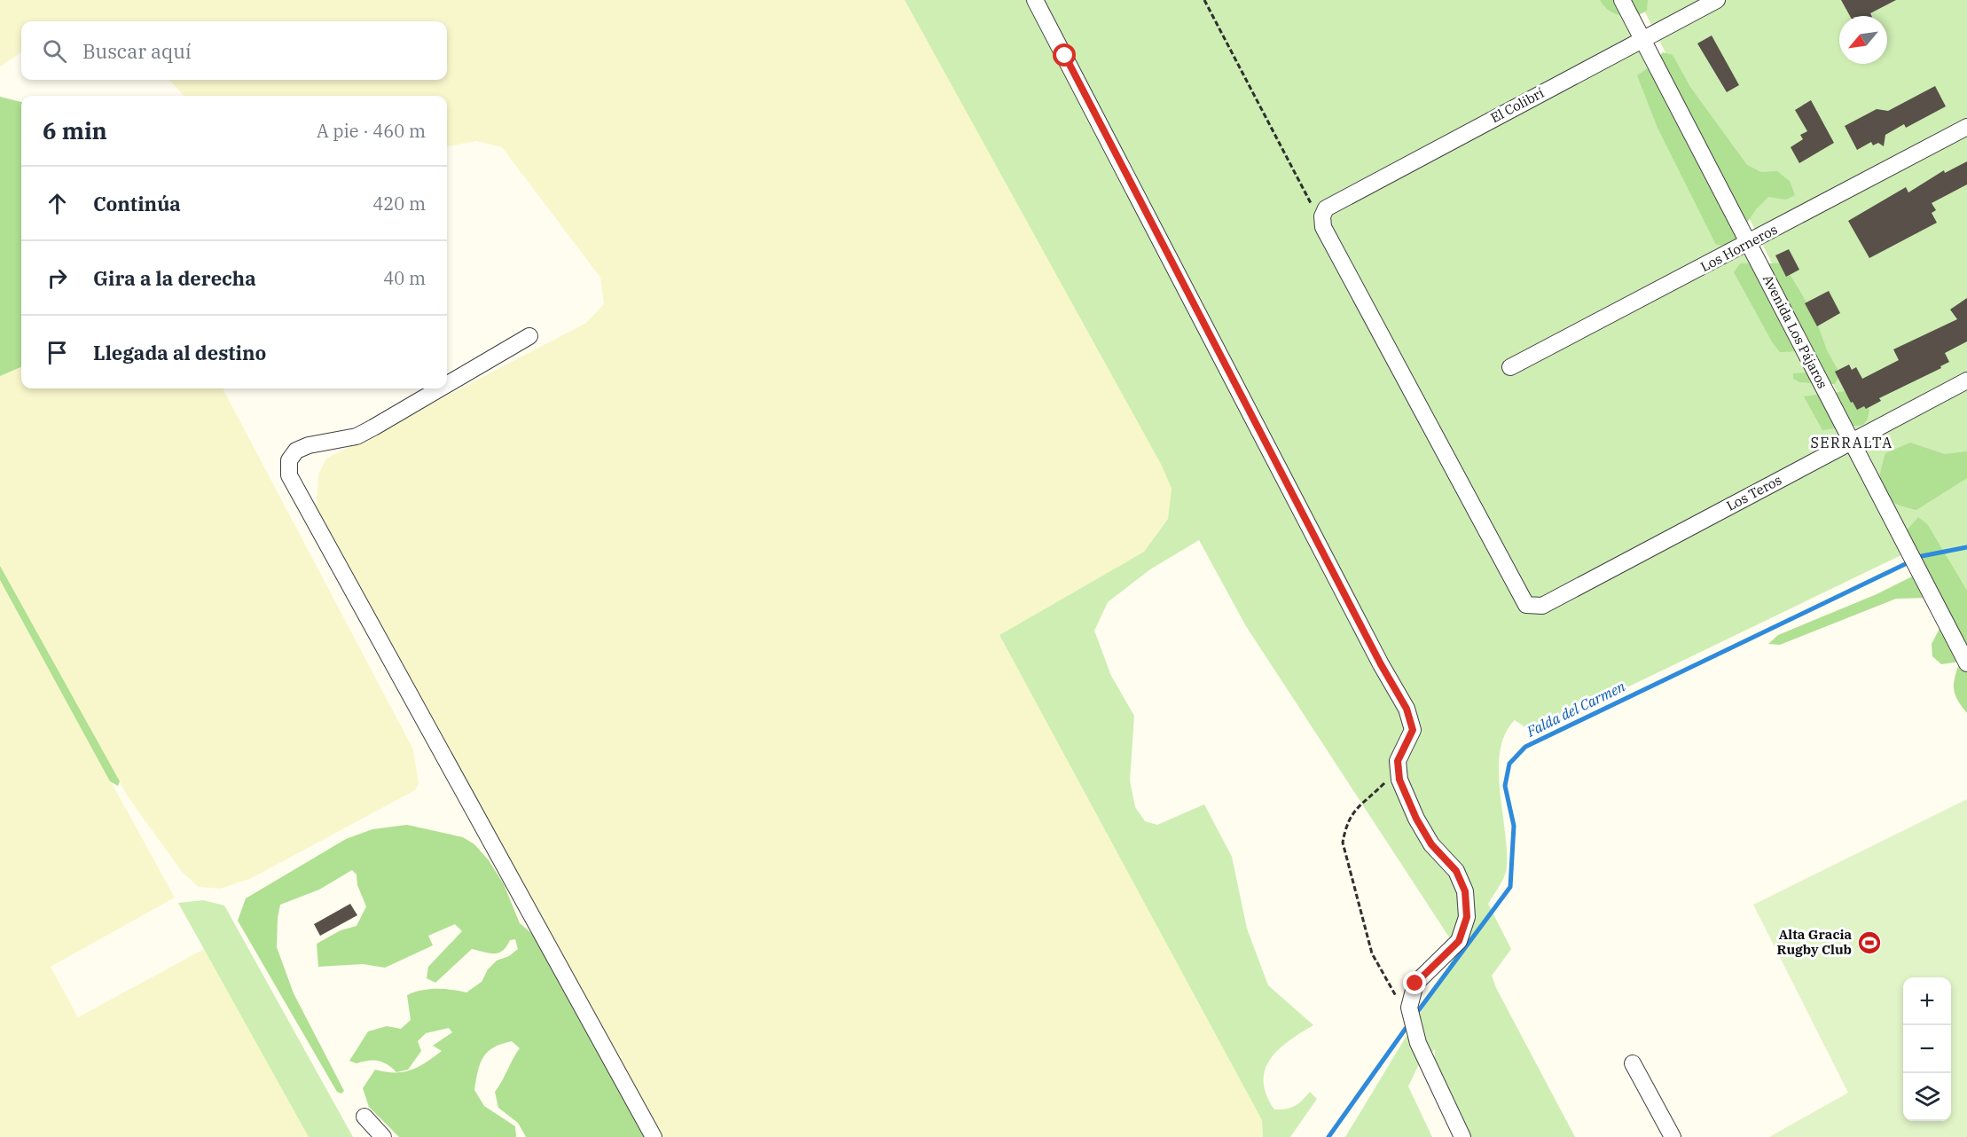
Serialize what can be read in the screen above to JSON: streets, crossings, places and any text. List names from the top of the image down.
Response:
{
  "streets": {
    "street": [
      "El Colibrí",
      "Los Horneros",
      "Avenida Los Pájaros",
      "Los Teros"
    ]
  },
  "crossings": [
    ["El Colibrí", "Avenida Los Pájaros"],
    ["El Colibrí", "Los Teros"],
    ["Los Horneros", "Avenida Los Pájaros"],
    ["Avenida Los Pájaros", "Los Teros"]
  ],
  "districts": ["SERRALTA"],
  "water": ["Falda del Carmen"],
  "places": {
    "sports": ["Alta Gracia Rugby Club"]
  },
  "north": "bottom left",
  "page": {
    "search": "Buscar aquí",
    "heading": ["6 min", "A pie · 460 m"],
    "list": [
      ["Continúa", "420 m"],
      ["Gira a la derecha", "40 m"],
      "Llegada al destino"
    ],
    "map_buttons": ["+", "−"]
  }
}
